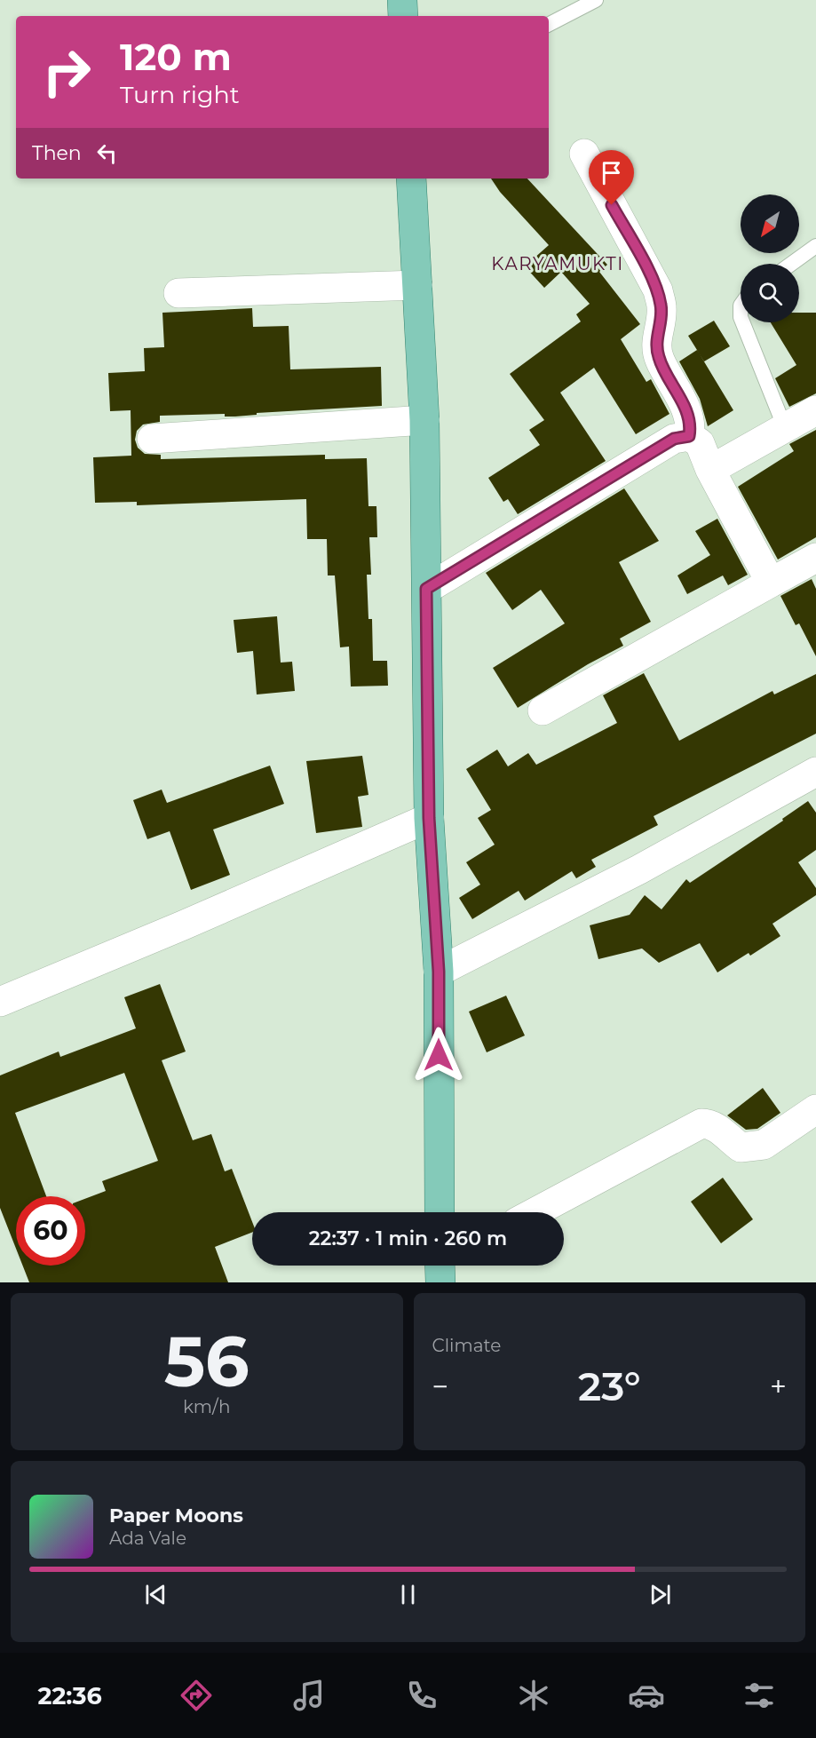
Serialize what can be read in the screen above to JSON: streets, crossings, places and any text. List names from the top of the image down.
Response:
{
  "districts": ["KARYAMUKTI"],
  "north": "bottom left",
  "page": {
    "turn": ["120 m", "Turn right"],
    "then": "Then",
    "limit": "60",
    "trip": "22:37 · 1 min · 260 m",
    "tile": [
      ["56", "km/h"],
      "Climate"
    ],
    "heat": ["−", "23°", "+"],
    "song": ["Paper Moons", "Ada Vale"],
    "tabs": "22:36"
  }
}
